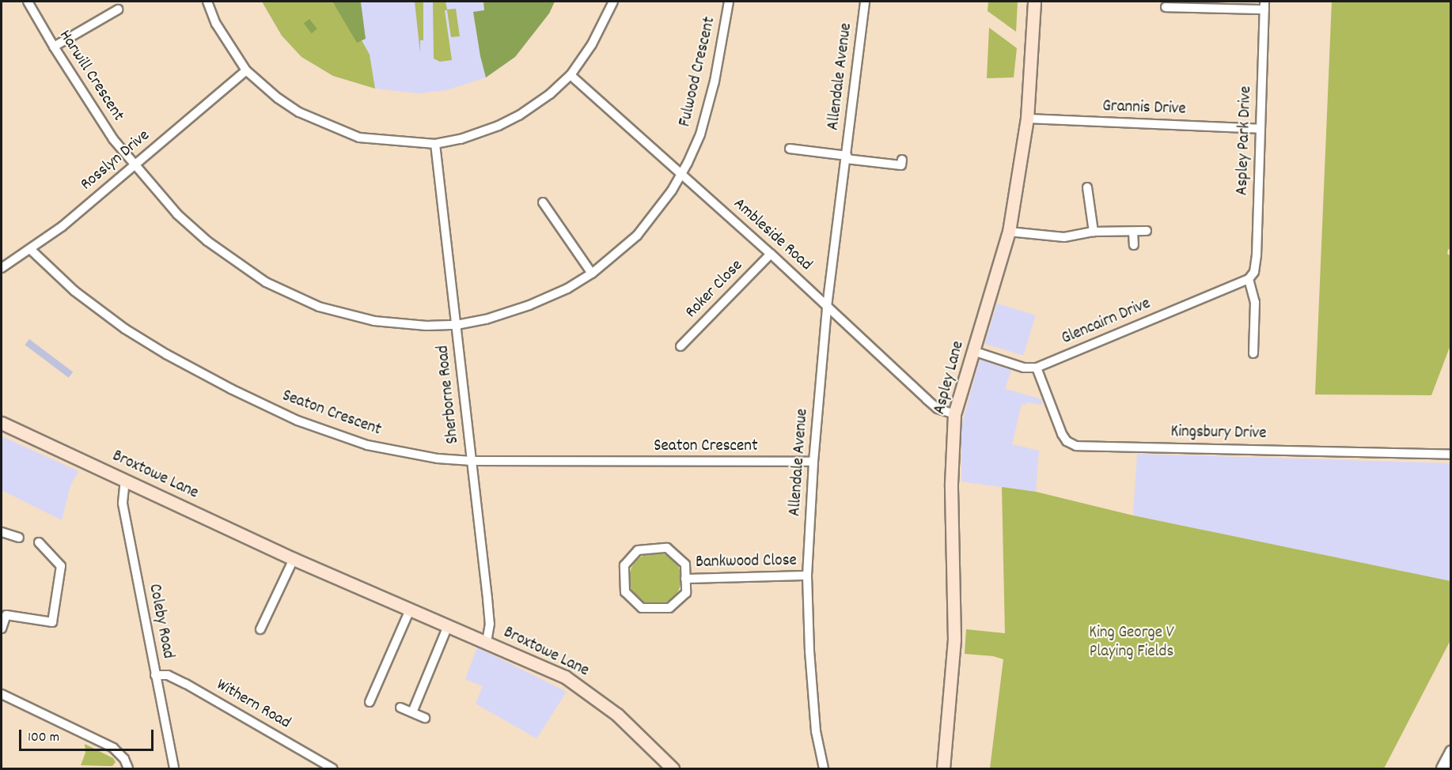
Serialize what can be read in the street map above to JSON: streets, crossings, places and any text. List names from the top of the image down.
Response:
{
  "streets": {
    "main road": ["Aspley Lane", "Broxtowe Lane"],
    "street": [
      "Fulwood Crescent",
      "Harwill Crescent",
      "Allendale Avenue",
      "Grannis Drive",
      "Aspley Park Drive",
      "Rosslyn Drive",
      "Ambleside Road",
      "Roker Close",
      "Glencairn Drive",
      "Sherborne Road",
      "Seaton Crescent",
      "Kingsbury Drive",
      "Bankwood Close",
      "Coleby Road",
      "Withern Road"
    ]
  },
  "crossings": [
    ["Fulwood Crescent", "Harwill Crescent"],
    ["Fulwood Crescent", "Ambleside Road"],
    ["Fulwood Crescent", "Sherborne Road"],
    ["Harwill Crescent", "Rosslyn Drive"],
    ["Harwill Crescent", "Sherborne Road"],
    ["Allendale Avenue", "Ambleside Road"],
    ["Allendale Avenue", "Seaton Crescent"],
    ["Allendale Avenue", "Bankwood Close"],
    ["Grannis Drive", "Aspley Park Drive"],
    ["Grannis Drive", "Aspley Lane"],
    ["Aspley Park Drive", "Glencairn Drive"],
    ["Rosslyn Drive", "Seaton Crescent"],
    ["Ambleside Road", "Roker Close"],
    ["Ambleside Road", "Aspley Lane"],
    ["Glencairn Drive", "Kingsbury Drive"],
    ["Sherborne Road", "Seaton Crescent"],
    ["Sherborne Road", "Broxtowe Lane"],
    ["Broxtowe Lane", "Coleby Road"],
    ["Coleby Road", "Withern Road"]
  ],
  "parks": ["King George V Playing Fields"],
  "scale_bar": "100 m"
}
